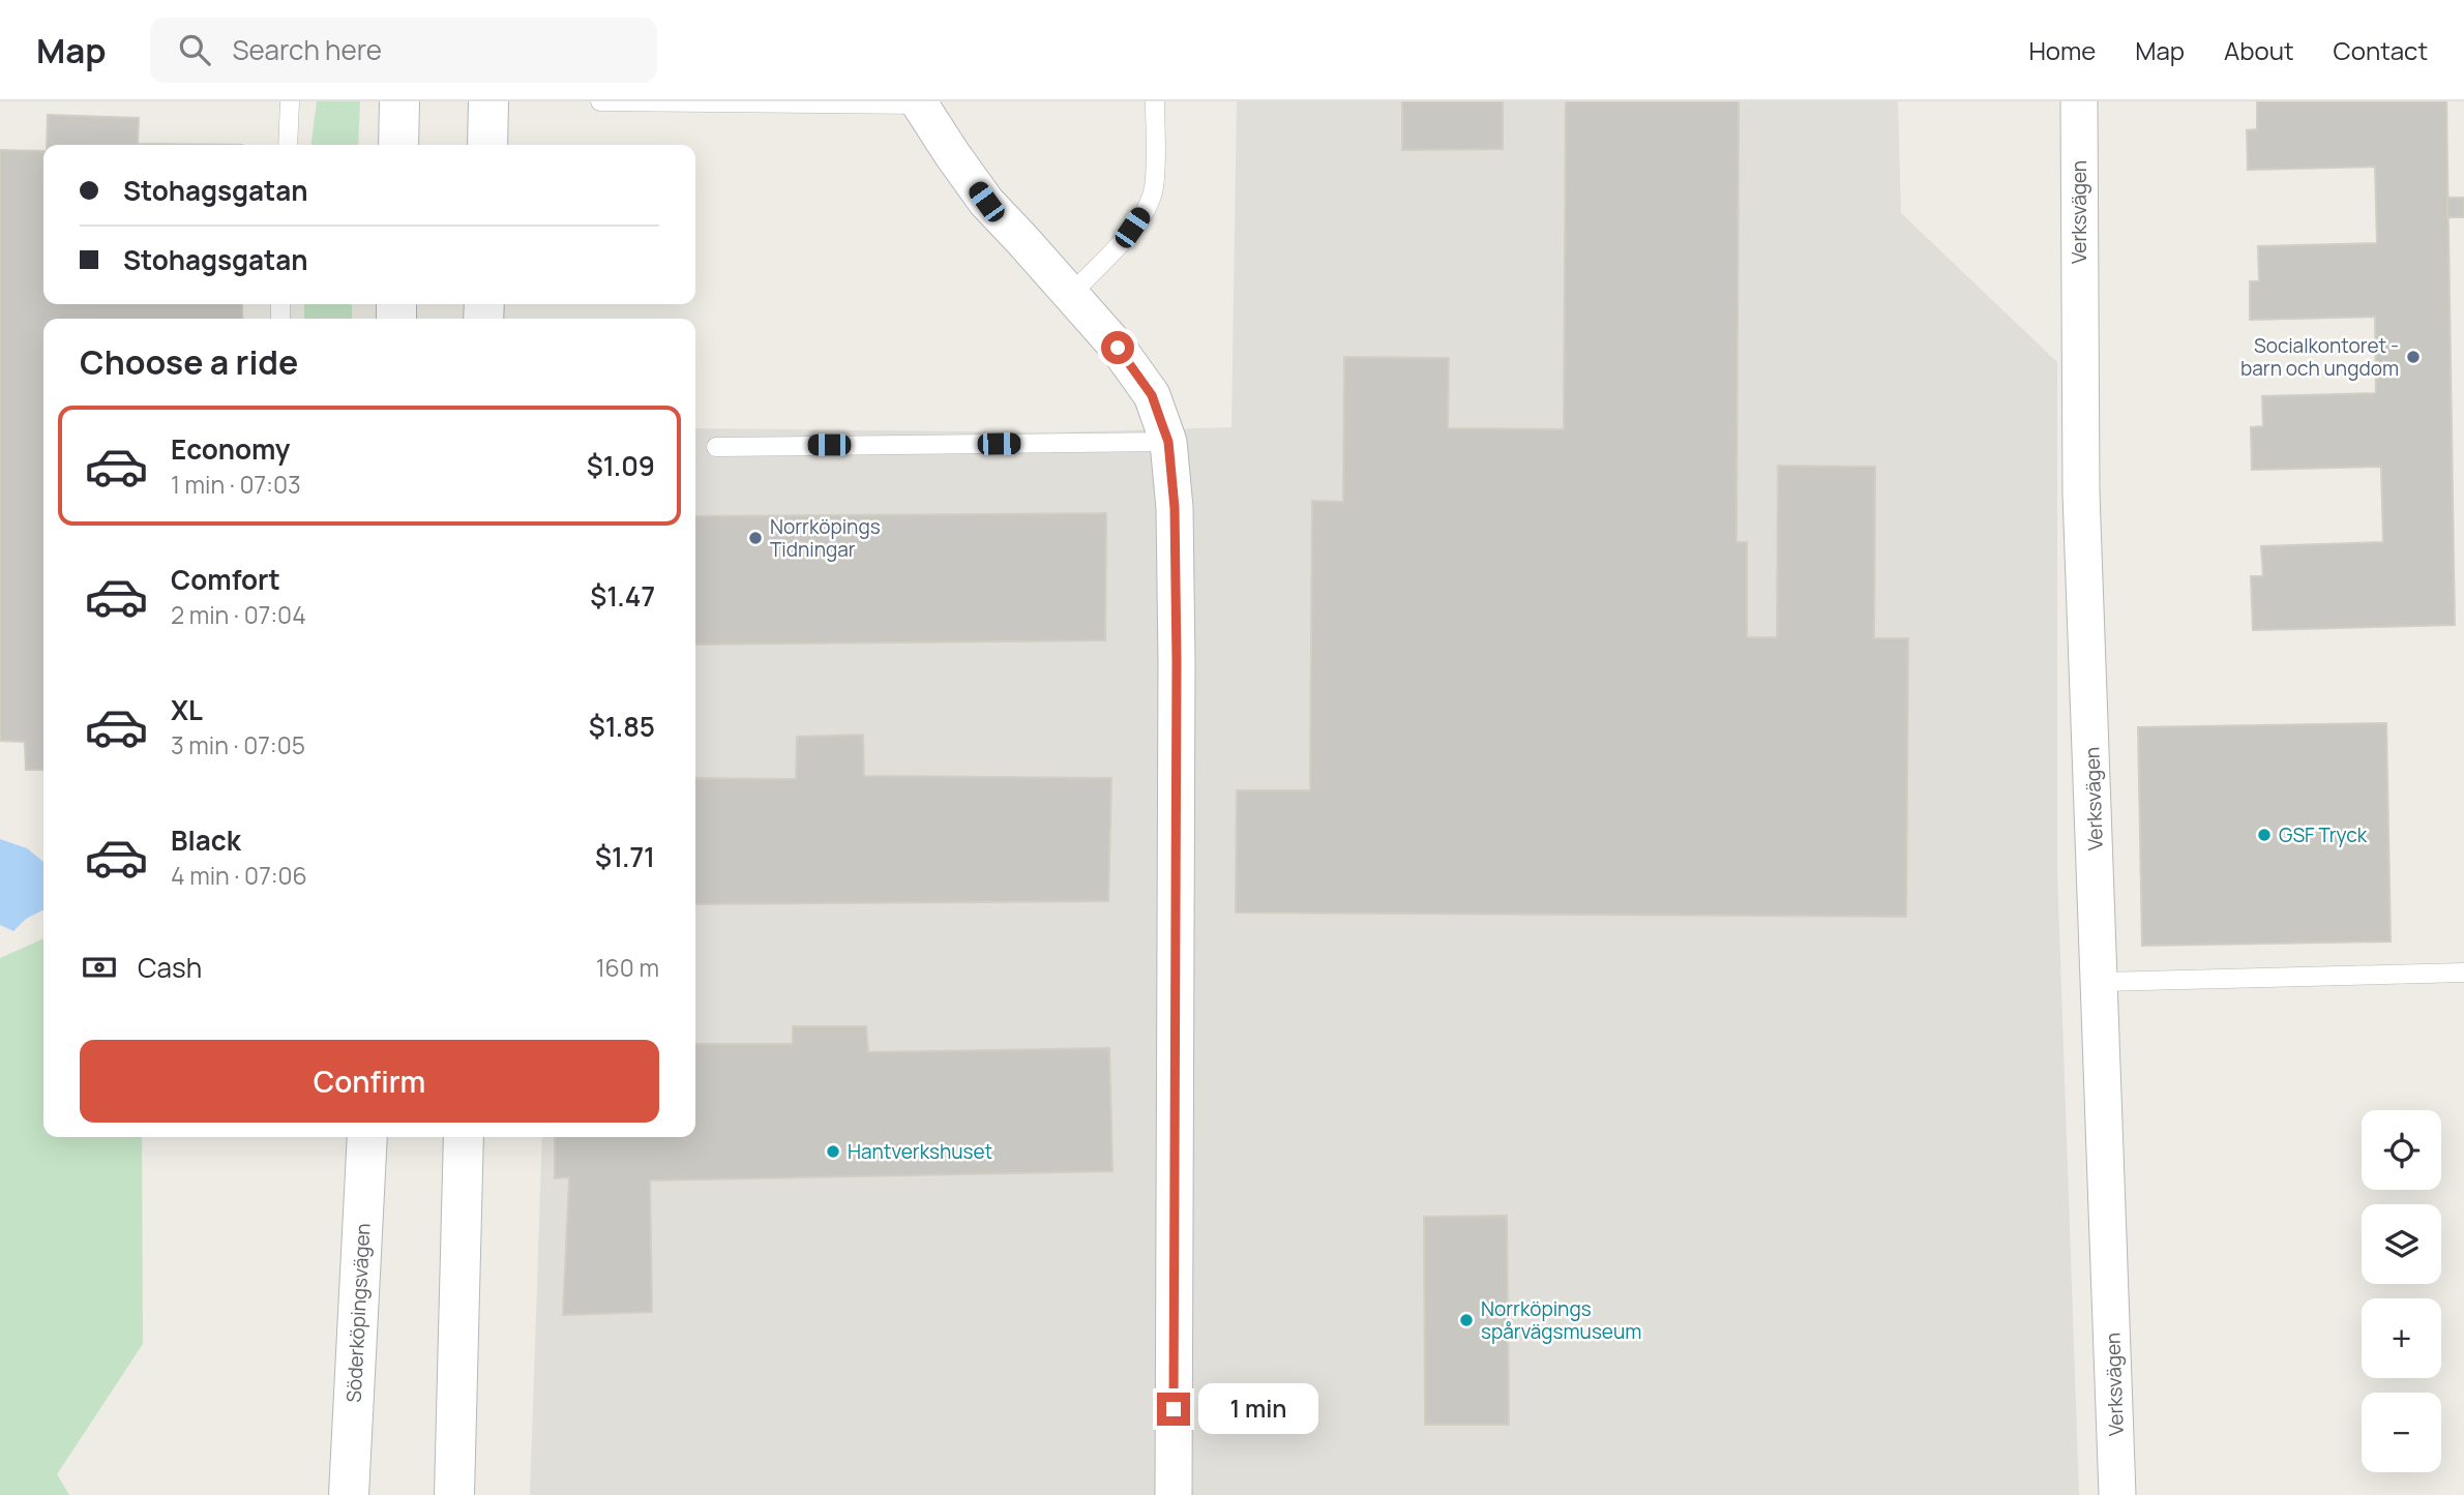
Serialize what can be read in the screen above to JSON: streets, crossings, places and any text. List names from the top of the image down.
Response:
{
  "streets": {
    "main road": ["Söderköpingsvägen"],
    "street": ["Verksvägen"]
  },
  "places": [
    "Socialkontoret - barn och ungdom",
    "Norrköpings Tidningar",
    "GSF Tryck",
    "Hantverkshuset",
    "Norrköpings spårvägsmuseum"
  ],
  "page": {
    "header": "Map",
    "search": "Search here",
    "nav": [
      "Home",
      "Map",
      "About",
      "Contact"
    ],
    "banner": ["Stohagsgatan", "Stohagsgatan"],
    "heading": "Choose a ride",
    "list": [
      {
        "name": "Economy",
        "note": "1 min · 07:03",
        "value": "$1.09"
      },
      {
        "name": "Comfort",
        "note": "2 min · 07:04",
        "value": "$1.47"
      },
      {
        "name": "XL",
        "note": "3 min · 07:05",
        "value": "$1.85"
      },
      {
        "name": "Black",
        "note": "4 min · 07:06",
        "value": "$1.71"
      }
    ],
    "pay": ["Cash", "160 m"],
    "buttons": "Confirm",
    "map_buttons": ["+", "−"],
    "bubble": "1 min"
  }
}
